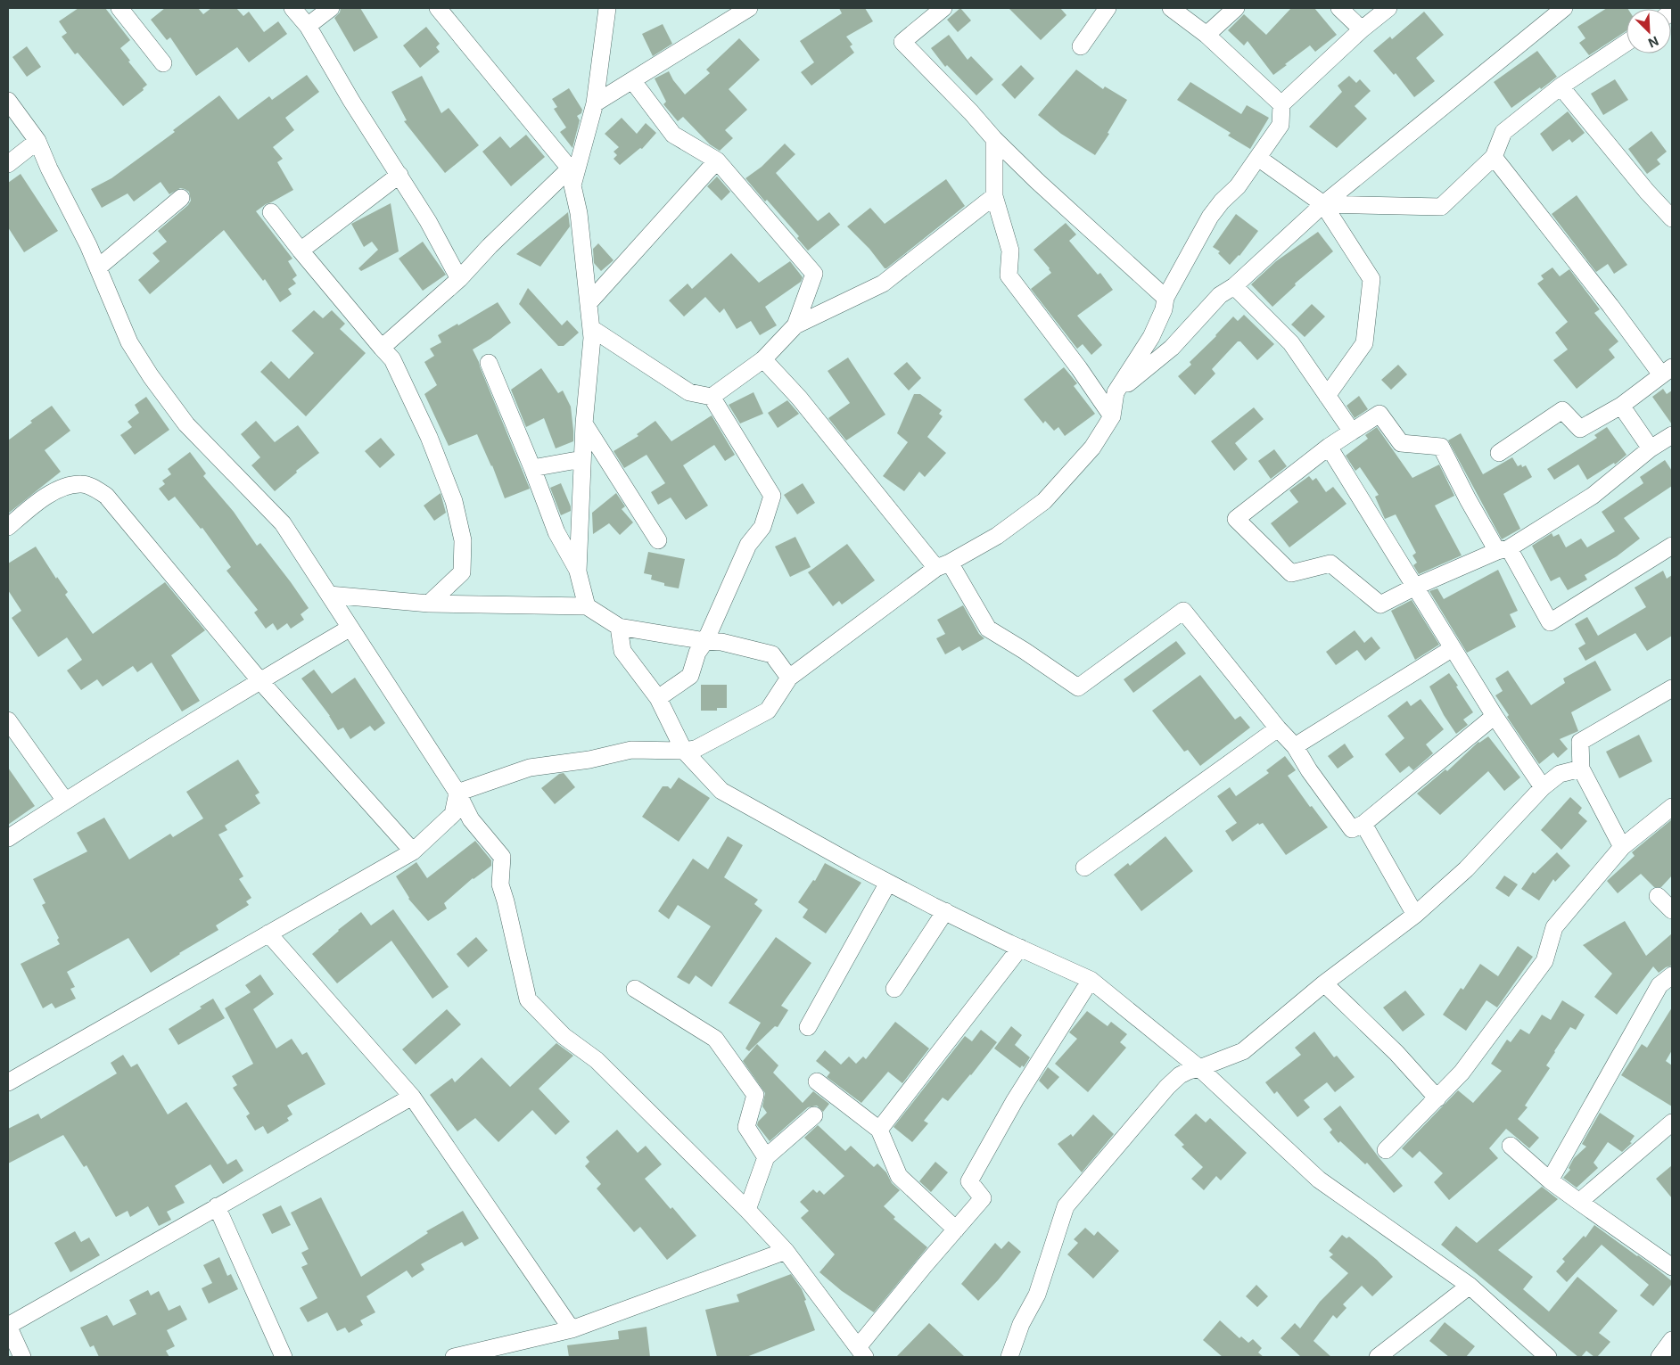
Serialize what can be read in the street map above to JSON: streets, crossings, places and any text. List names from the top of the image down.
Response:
{
  "north": "bottom right"
}
